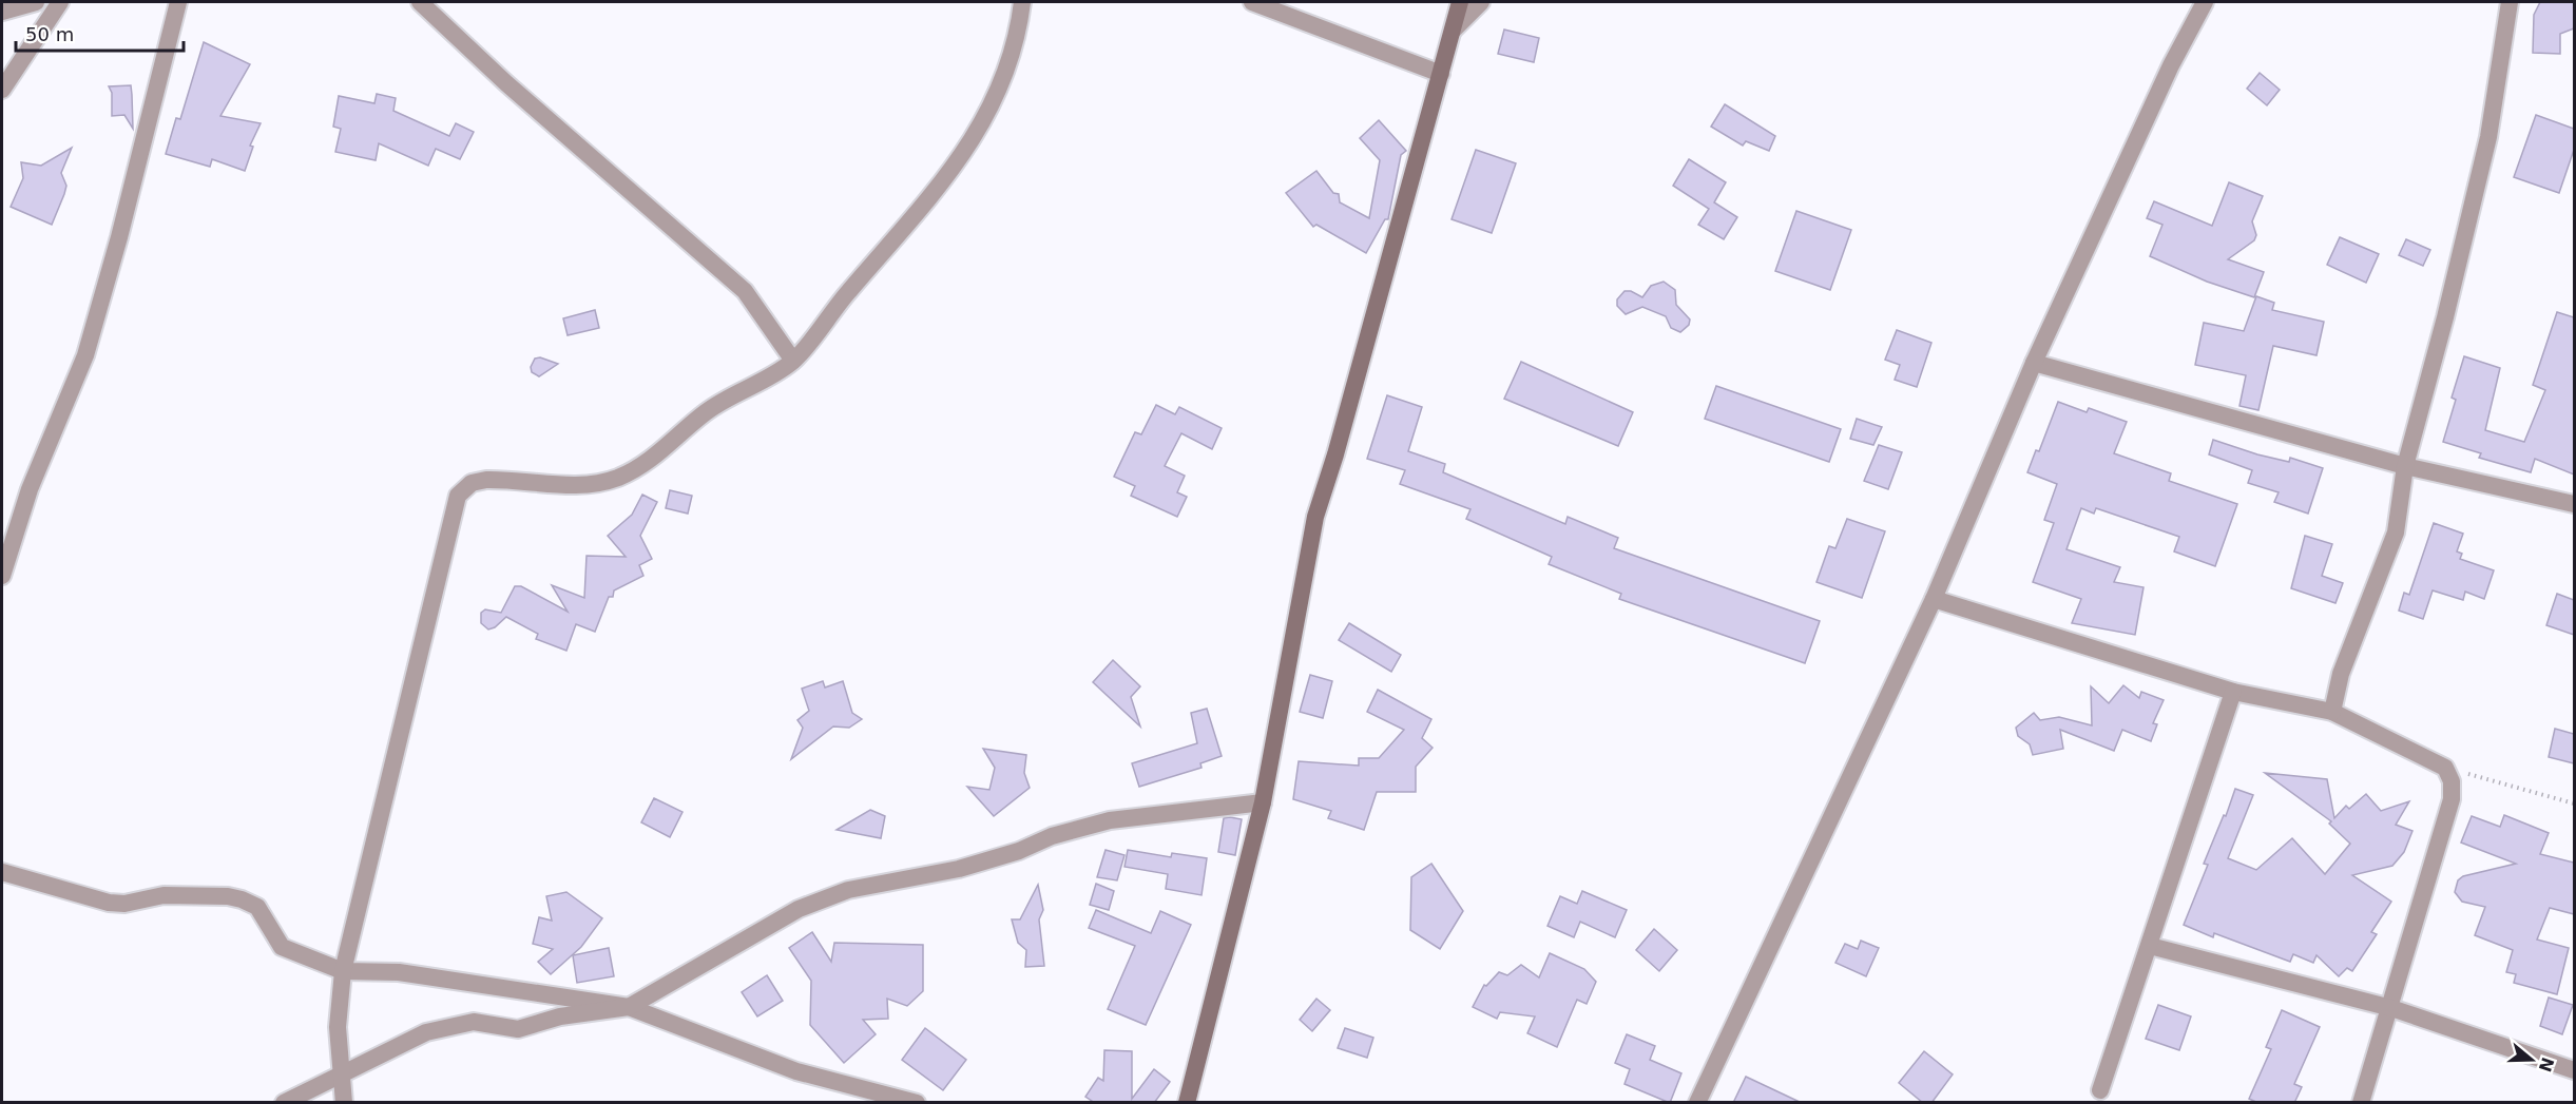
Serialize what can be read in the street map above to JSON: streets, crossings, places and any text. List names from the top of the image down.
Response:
{
  "scale_bar": "50 m",
  "north": "right"
}
